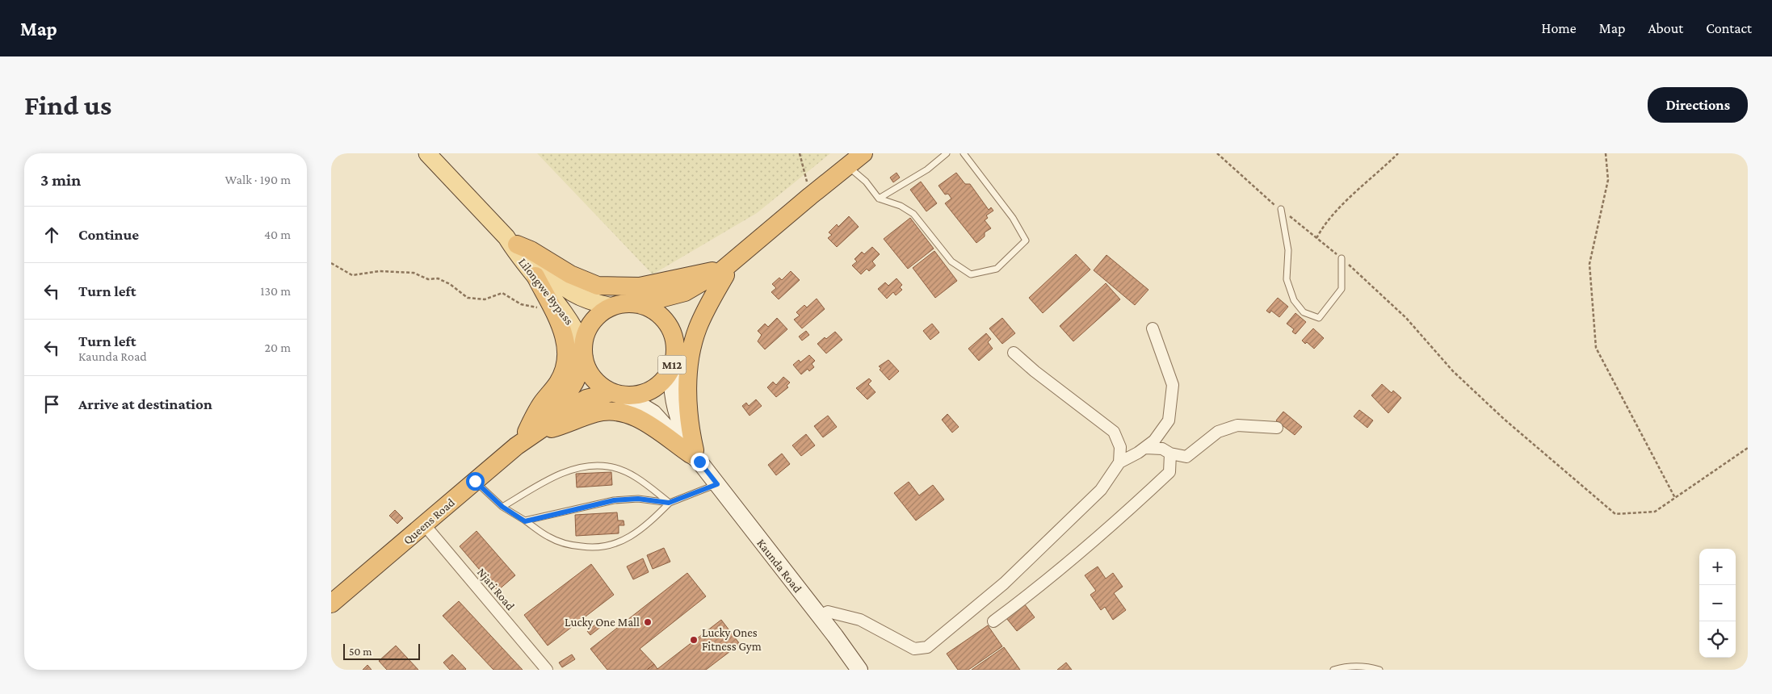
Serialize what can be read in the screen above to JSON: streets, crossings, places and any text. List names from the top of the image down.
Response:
{
  "streets": {
    "highway": ["M12", "Queens Road"],
    "main road": ["Lilongwe Bypass", "Kaunda Road"],
    "street": ["Njati Road"]
  },
  "crossings": [
    ["Lilongwe Bypass", "M12"],
    ["Lilongwe Bypass", "Kaunda Road"],
    ["M12", "Queens Road"],
    ["M12", "Kaunda Road"],
    ["Queens Road", "Njati Road"]
  ],
  "places": ["Lucky One Mall", "Lucky Ones Fitness Gym"],
  "scale_bar": "50 m",
  "page": {
    "header": "Map",
    "nav": [
      "Home",
      "Map",
      "About",
      "Contact"
    ],
    "buttons": "Directions",
    "title": "Find us",
    "heading": ["3 min", "Walk · 190 m"],
    "list": [
      ["Continue", "40 m"],
      ["Turn left", "130 m"],
      ["Turn left", "Kaunda Road", "20 m"],
      "Arrive at destination"
    ],
    "map_buttons": ["+", "−"],
    "scale": "50 m"
  }
}
